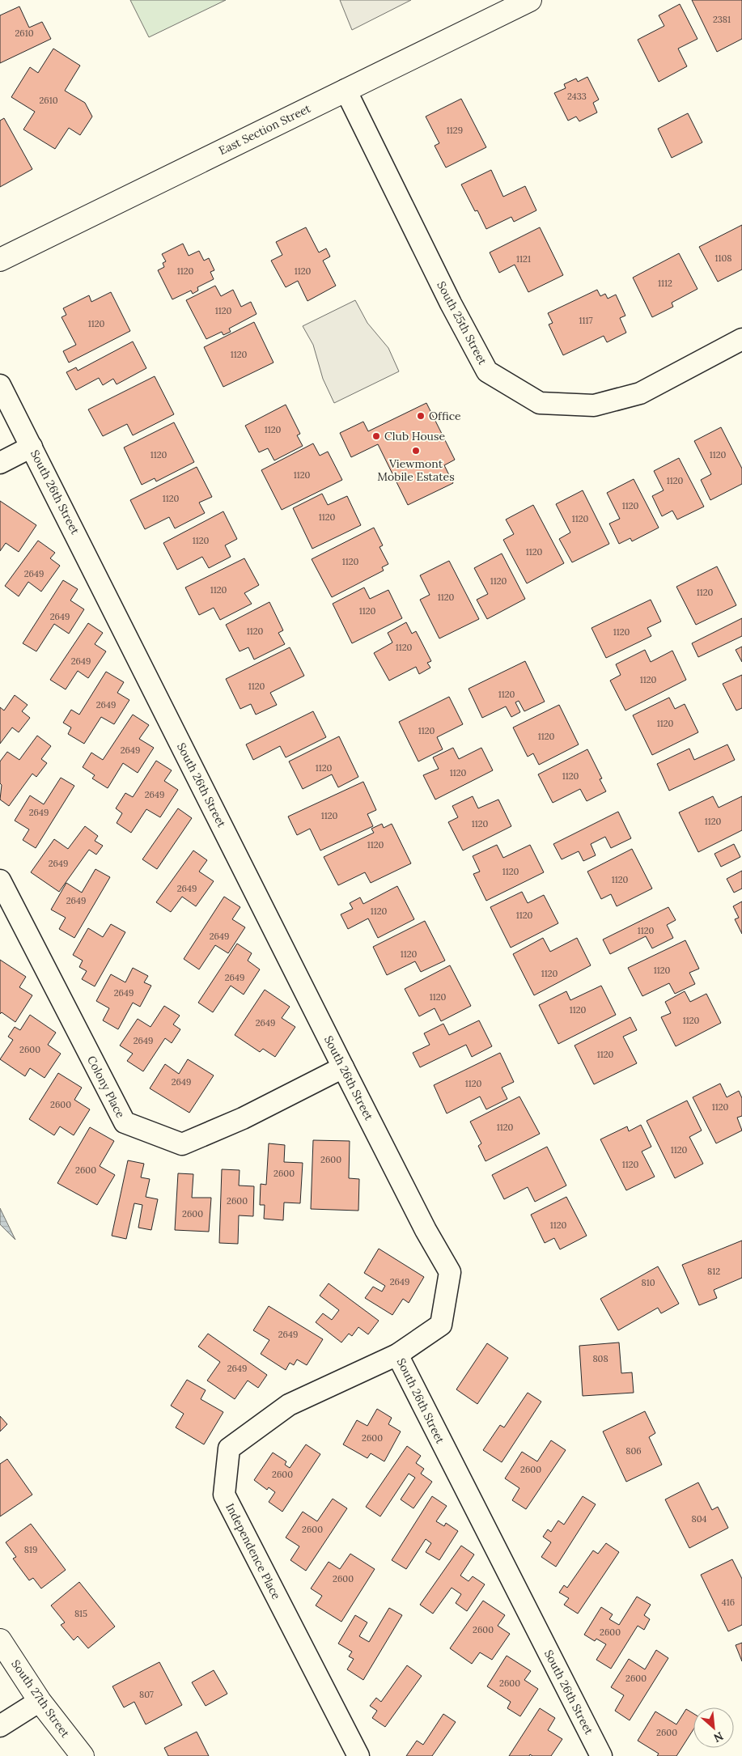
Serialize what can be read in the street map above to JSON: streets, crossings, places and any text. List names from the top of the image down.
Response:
{
  "streets": {
    "street": [
      "East Section Street",
      "South 25th Street",
      "South 26th Street",
      "Colony Place",
      "Independence Place",
      "South 27th Street"
    ]
  },
  "crossings": [
    ["East Section Street", "South 25th Street"],
    ["South 26th Street", "Colony Place"],
    ["South 26th Street", "Independence Place"]
  ],
  "places": ["Office", "Club House", "Viewmont Mobile Estates"],
  "house_numbers": [
    "2381",
    "2610",
    "2433",
    "2610",
    "1129",
    "1108",
    "1121",
    "1120",
    "1120",
    "1112",
    "1120",
    "1117",
    "1120",
    "1120",
    "1120",
    "1120",
    "1120",
    "1120",
    "1120",
    "1120",
    "1120",
    "1120",
    "1120",
    "1120",
    "1120",
    "1120",
    "2649",
    "1120",
    "1120",
    "1120",
    "1120",
    "1120",
    "2649",
    "1120",
    "1120",
    "1120",
    "2649",
    "1120",
    "1120",
    "1120",
    "2649",
    "1120",
    "1120",
    "1120",
    "2649",
    "1120",
    "1120",
    "1120",
    "2649",
    "2649",
    "1120",
    "1120",
    "1120",
    "1120",
    "2649",
    "1120",
    "1120",
    "2649",
    "2649",
    "1120",
    "1120",
    "1120",
    "2649",
    "1120",
    "1120",
    "1120",
    "2649",
    "2649",
    "1120",
    "1120",
    "1120",
    "2649",
    "2649",
    "2600",
    "1120",
    "2649",
    "1120",
    "2600",
    "1120",
    "1120",
    "1120",
    "2600",
    "1120",
    "2600",
    "2600",
    "2600",
    "2600",
    "1120",
    "812",
    "2649",
    "810",
    "2649",
    "808",
    "2649",
    "2600",
    "806",
    "2600",
    "2600",
    "804",
    "2600",
    "819",
    "2600",
    "416",
    "815",
    "2600",
    "2600",
    "2600",
    "2600",
    "807",
    "2600"
  ],
  "north": "bottom right"
}
